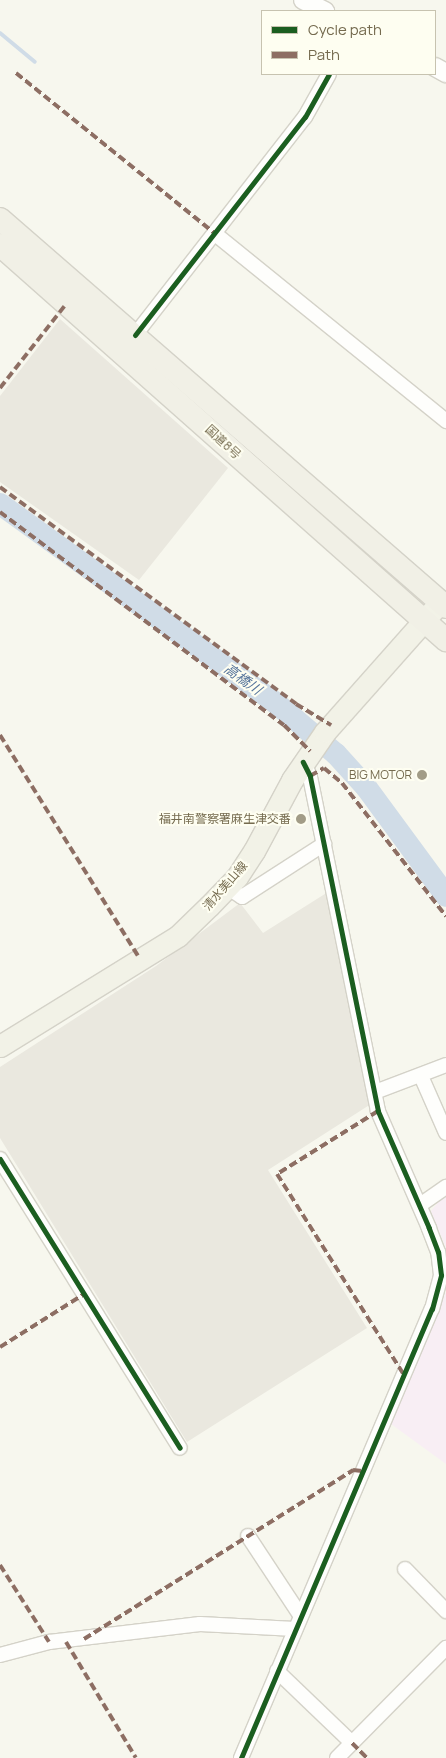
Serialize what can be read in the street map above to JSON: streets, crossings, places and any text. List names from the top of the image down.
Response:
{
  "streets": {
    "highway": ["国道8号"],
    "main road": ["清水美山線"]
  },
  "crossings": [
    ["国道8号", "清水美山線"]
  ],
  "water": ["高橋川"],
  "places": ["BIG MOTOR", "福井南警察署麻生津交番"],
  "legend": ["Cycle path", "Path"]
}
